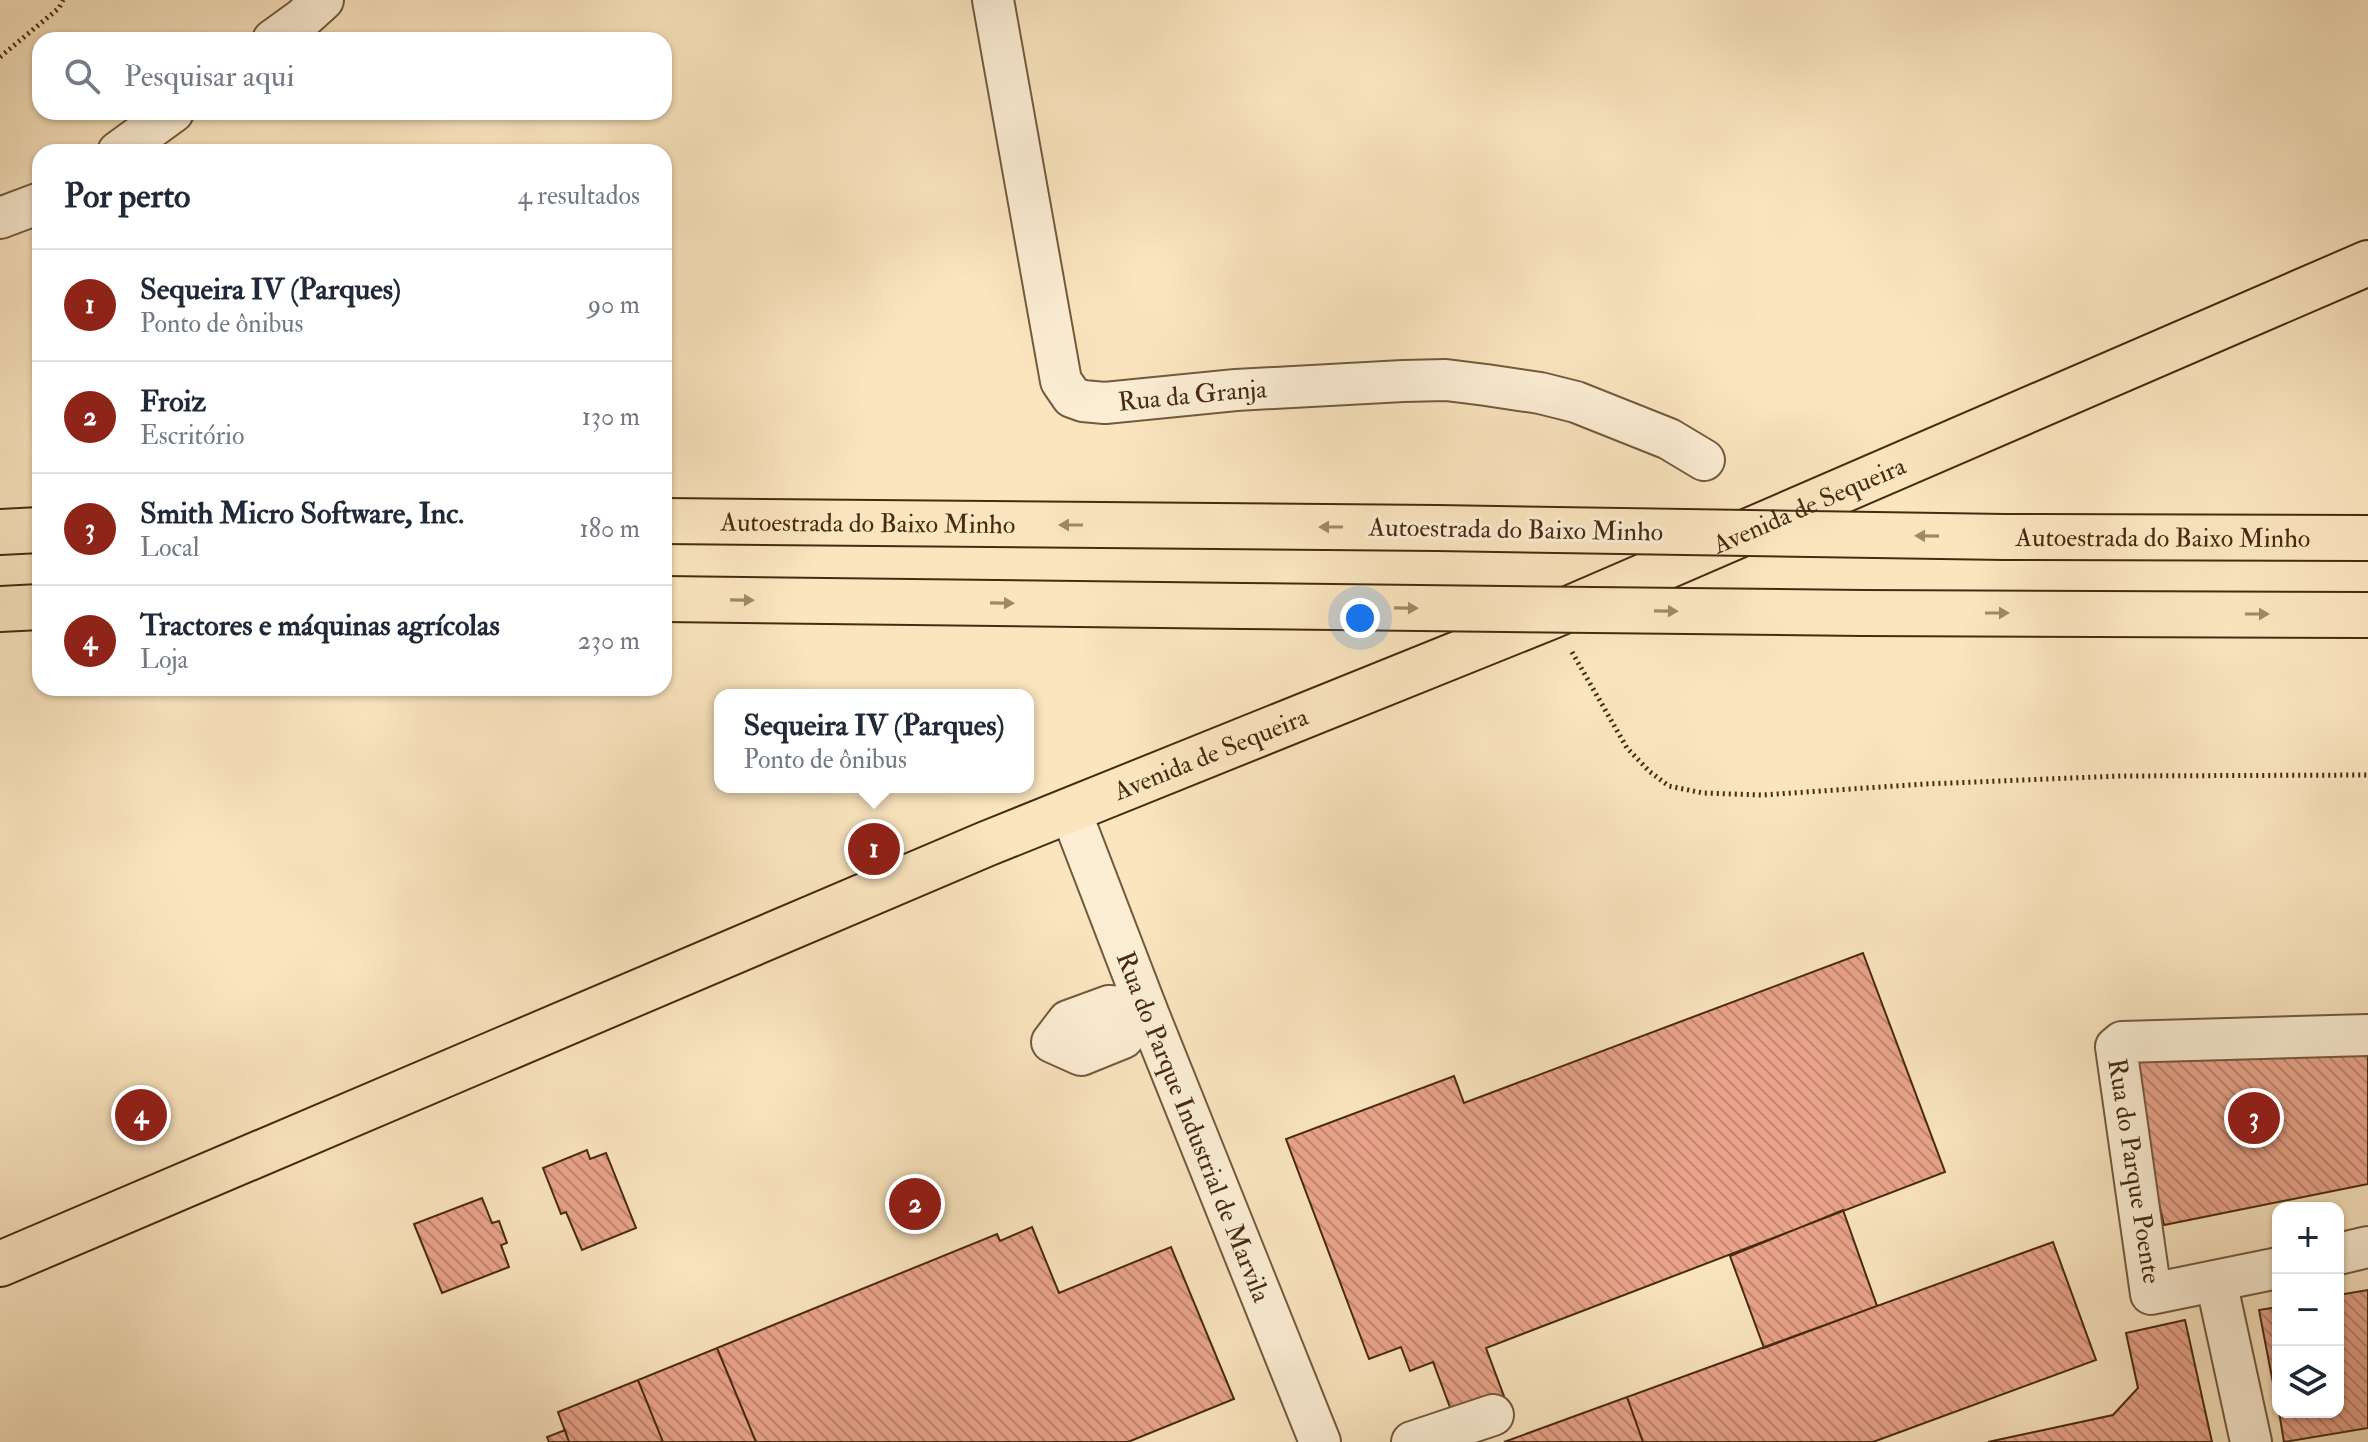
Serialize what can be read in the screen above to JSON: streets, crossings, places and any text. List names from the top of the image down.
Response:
{
  "streets": {
    "main road": ["Avenida de Sequeira", "Autoestrada do Baixo Minho"],
    "street": ["Rua da Granja", "Rua do Parque Industrial de Marvila", "Rua do Parque Poente"]
  },
  "crossings": [
    ["Avenida de Sequeira", "Rua do Parque Industrial de Marvila"]
  ],
  "page": {
    "search": "Pesquisar aqui",
    "heading": ["Por perto", "4 resultados"],
    "list": [
      {
        "mark": "1",
        "name": "Sequeira IV (Parques)",
        "note": "Ponto de ônibus",
        "value": "90 m"
      },
      {
        "mark": "2",
        "name": "Froiz",
        "note": "Escritório",
        "value": "130 m"
      },
      {
        "mark": "3",
        "name": "Smith Micro Software, Inc.",
        "note": "Local",
        "value": "180 m"
      },
      {
        "mark": "4",
        "name": "Tractores e máquinas agrícolas",
        "note": "Loja",
        "value": "230 m"
      }
    ],
    "popup": ["Sequeira IV (Parques)", "Ponto de ônibus"],
    "pins": [
      "1",
      "4",
      "3",
      "2"
    ],
    "map_buttons": ["+", "−"]
  }
}
